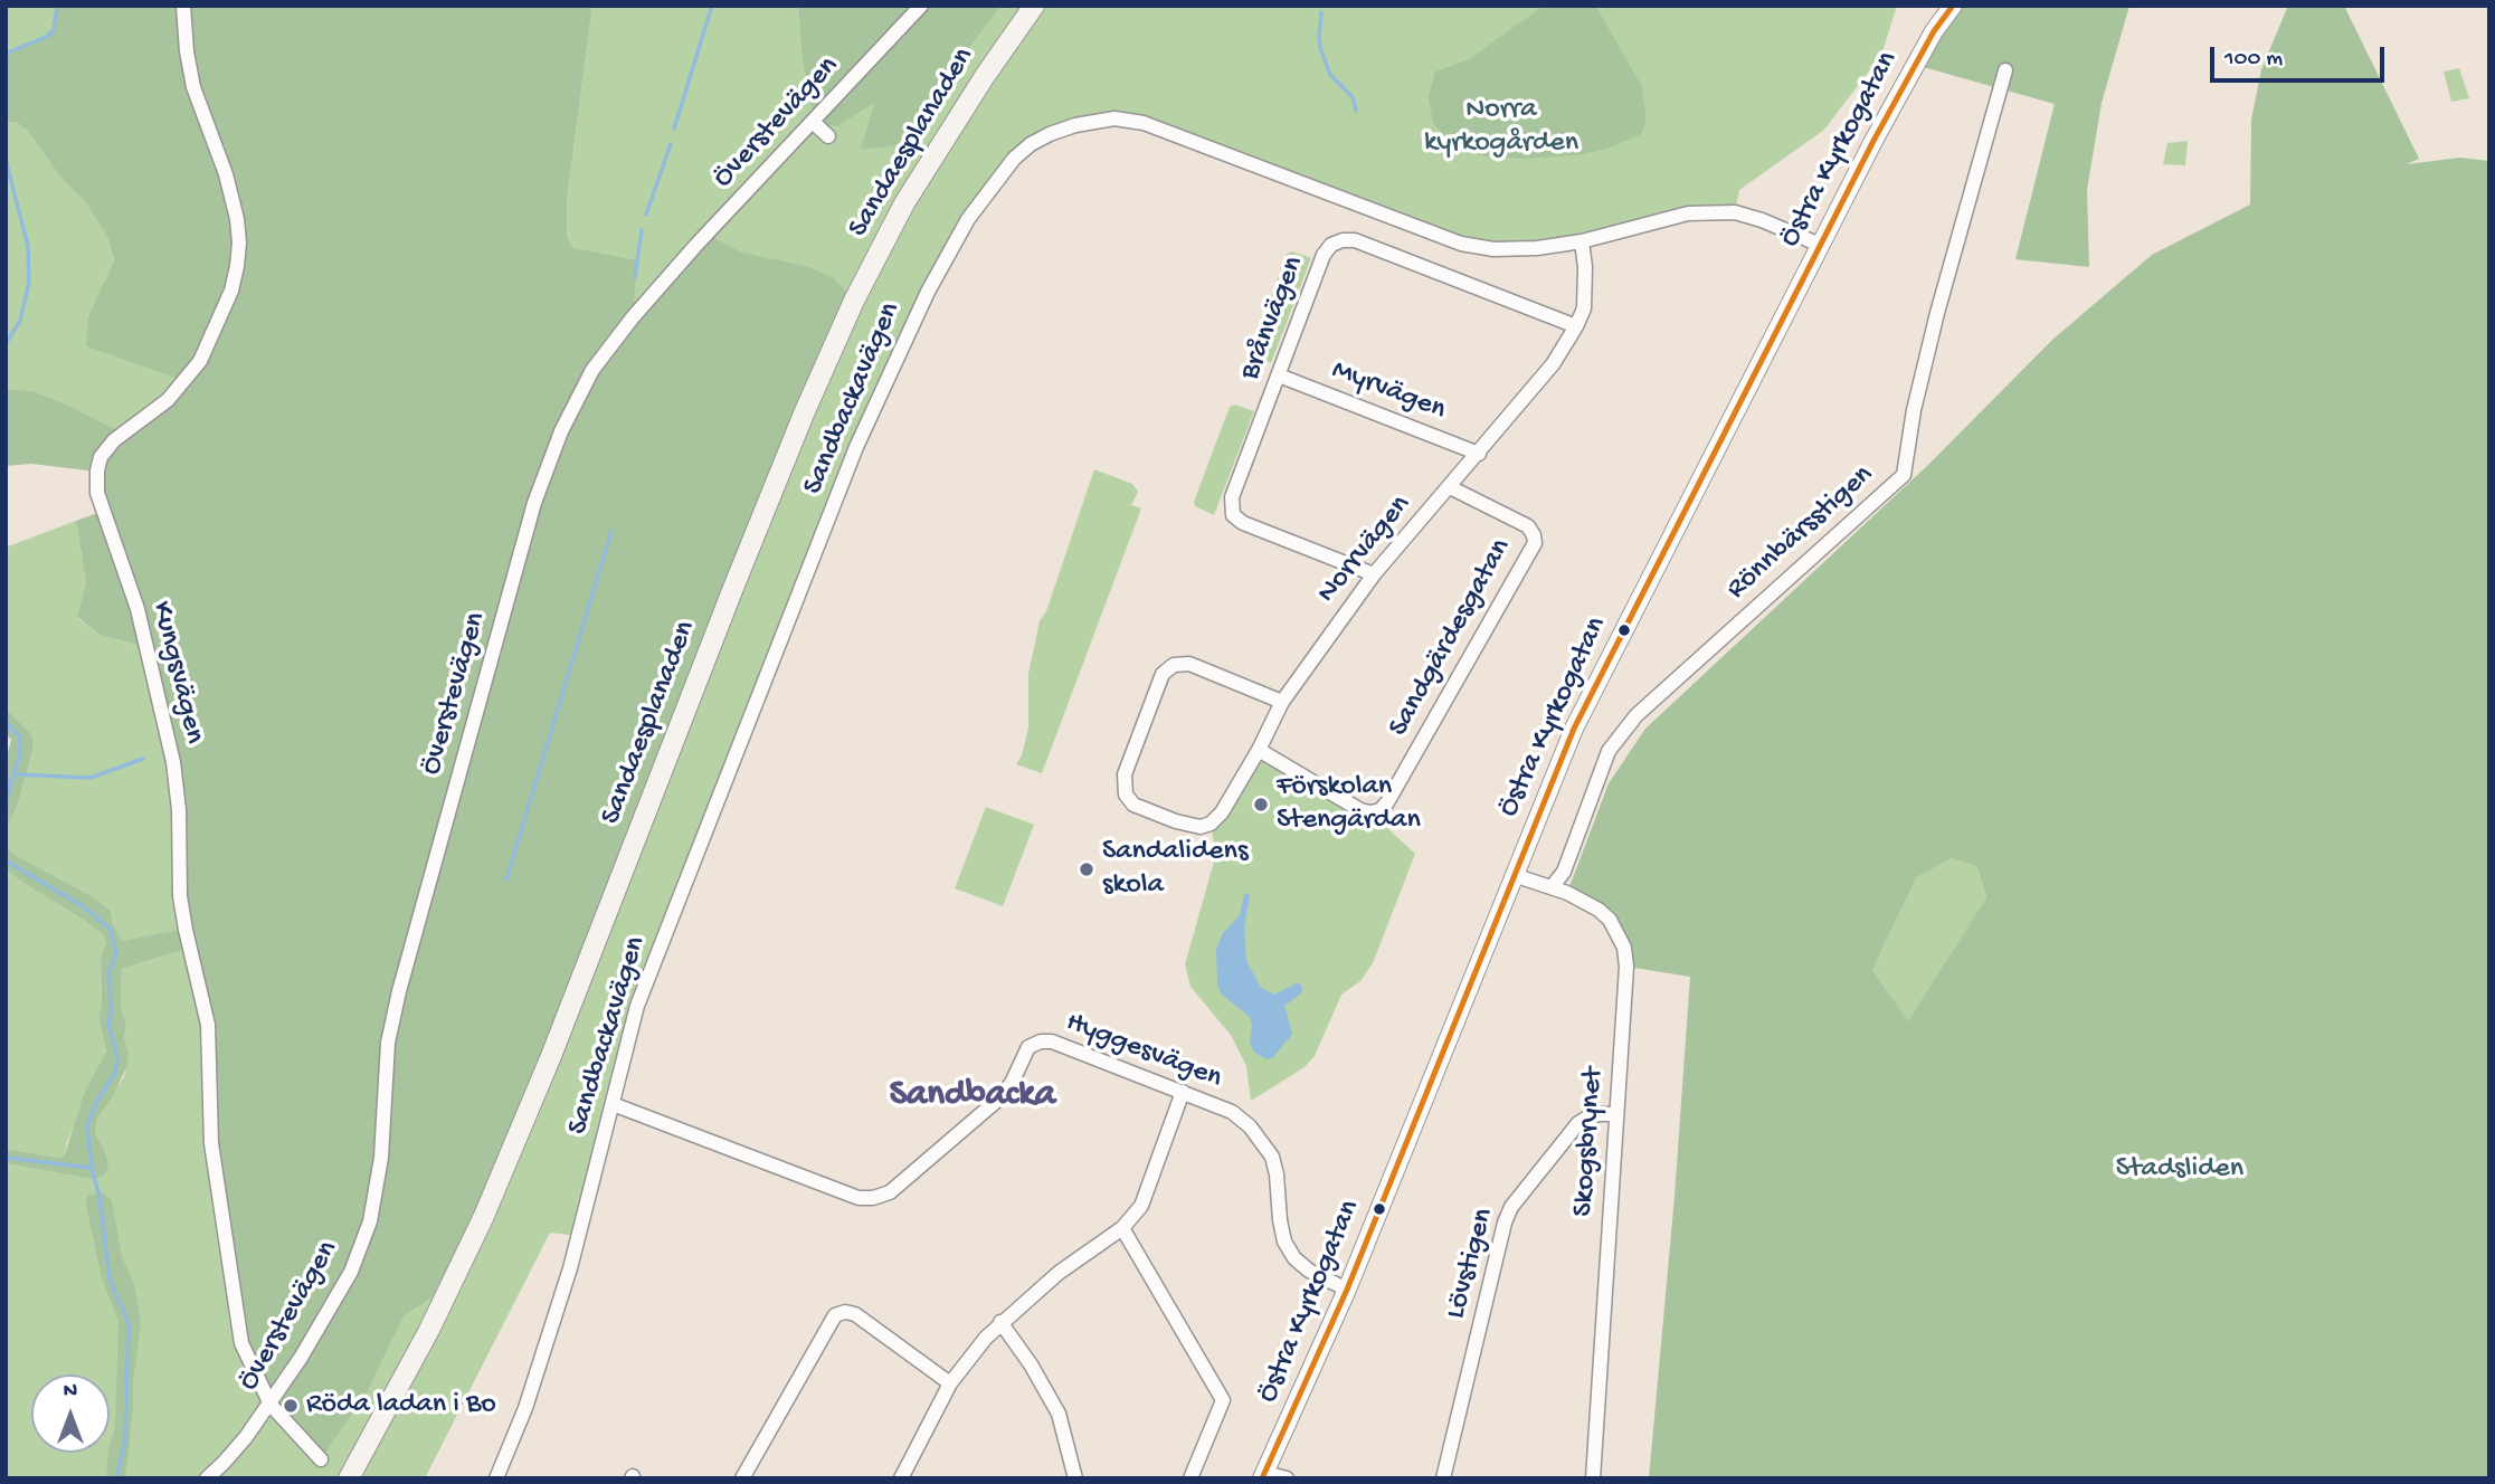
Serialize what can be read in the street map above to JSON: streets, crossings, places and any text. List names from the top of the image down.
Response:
{
  "streets": {
    "main road": ["Sandaesplanaden"],
    "street": [
      "Överstevägen",
      "Östra Kyrkogatan",
      "Brånvägen",
      "Myrvägen",
      "Sandbackavägen",
      "Rönnbärsstigen",
      "Norrvägen",
      "Sandgärdesgatan",
      "Kungsvägen",
      "Hyggesvägen",
      "Skogsbrynet",
      "Lövstigen"
    ]
  },
  "crossings": [
    ["Överstevägen", "Kungsvägen"],
    ["Östra Kyrkogatan", "Sandbackavägen"],
    ["Östra Kyrkogatan", "Hyggesvägen"],
    ["Östra Kyrkogatan", "Skogsbrynet"],
    ["Brånvägen", "Myrvägen"],
    ["Brånvägen", "Norrvägen"],
    ["Myrvägen", "Norrvägen"],
    ["Sandbackavägen", "Norrvägen"],
    ["Sandbackavägen", "Hyggesvägen"],
    ["Rönnbärsstigen", "Skogsbrynet"],
    ["Norrvägen", "Sandgärdesgatan"],
    ["Skogsbrynet", "Lövstigen"]
  ],
  "districts": ["Sandbacka"],
  "parks": ["Norra kyrkogården", "Stadsliden"],
  "places": ["Förskolan Stengärdan", "Sandalidens skola", "Röda ladan i Bo"],
  "scale_bar": "100 m",
  "north": "top"
}
